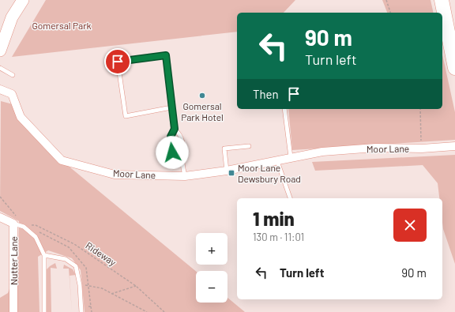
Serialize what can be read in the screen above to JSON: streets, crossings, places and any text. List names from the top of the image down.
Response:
{
  "streets": {
    "street": ["Moor Lane", "Nutter Lane"],
    "path": ["Rideway"]
  },
  "crossings": [
    ["Rideway", "Nutter Lane"]
  ],
  "parks": ["Gomersal Park"],
  "places": {
    "other": ["Gomersal Park Hotel"],
    "transit": ["Moor Lane Dewsbury Road"]
  },
  "page": {
    "turn": ["90 m", "Turn left"],
    "then": "Then",
    "heading": ["1 min", "130 m · 11:01"],
    "map_buttons": ["+", "−"],
    "list": [
      {
        "name": "Turn left",
        "value": "90 m"
      }
    ]
  }
}
